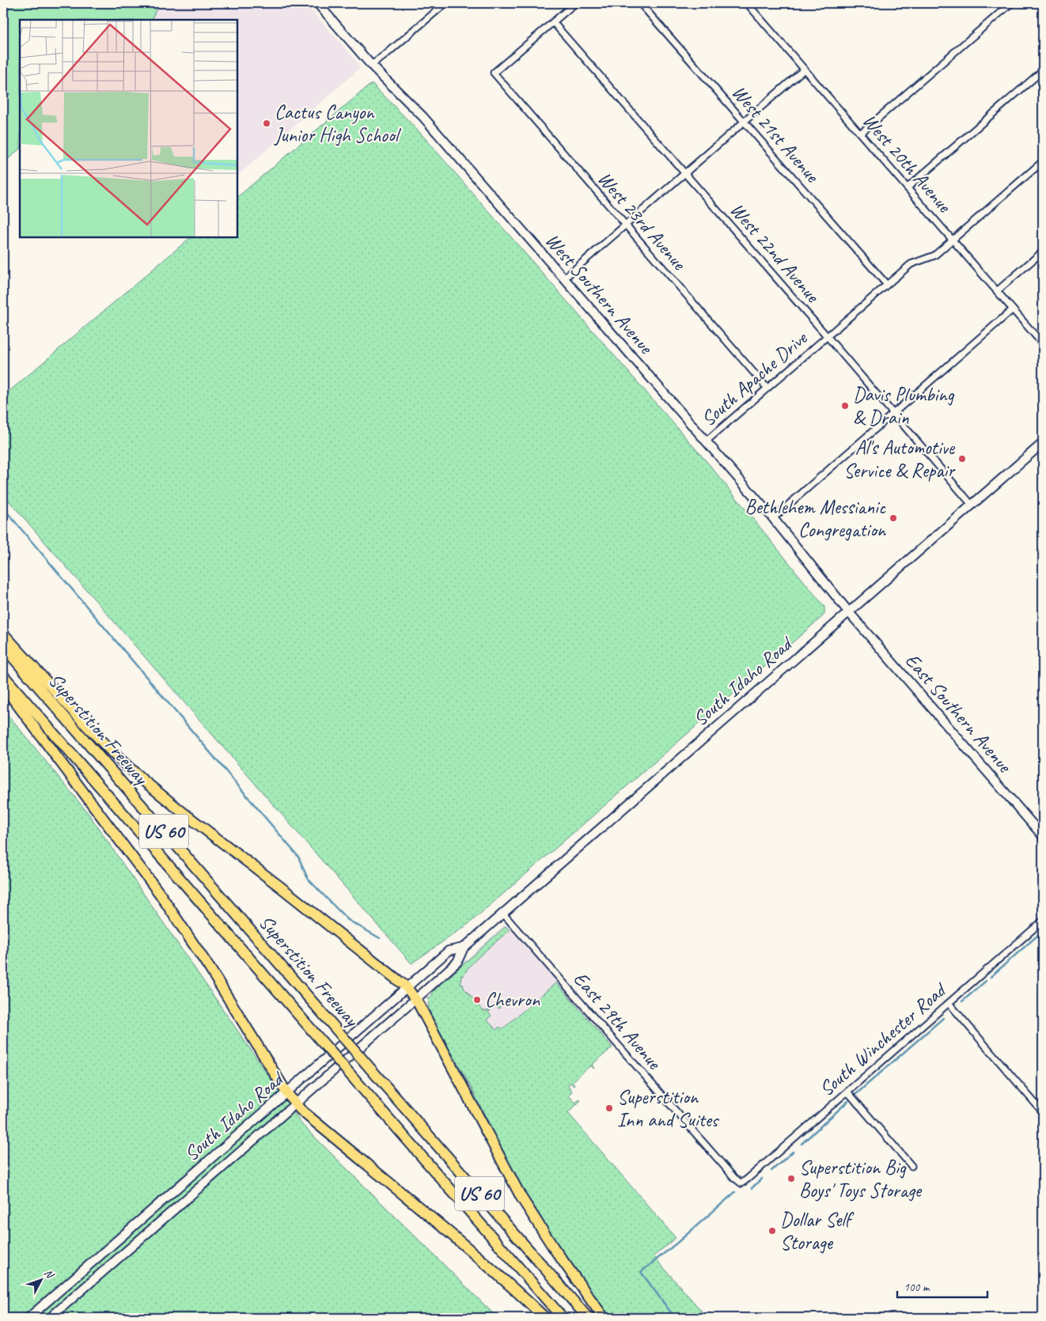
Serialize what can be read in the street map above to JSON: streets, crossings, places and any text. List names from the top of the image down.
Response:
{
  "streets": {
    "highway": ["Superstition Freeway", "US 60"],
    "main road": ["West Southern Avenue", "South Idaho Road", "East Southern Avenue"],
    "street": [
      "West 21st Avenue",
      "West 20th Avenue",
      "West 23rd Avenue",
      "West 22nd Avenue",
      "South Apache Drive",
      "East 29th Avenue",
      "South Winchester Road"
    ]
  },
  "crossings": [
    ["West 21st Avenue", "South Apache Drive"],
    ["West 20th Avenue", "South Apache Drive"],
    ["West 23rd Avenue", "West 22nd Avenue"],
    ["West 23rd Avenue", "South Apache Drive"],
    ["West 22nd Avenue", "South Apache Drive"],
    ["West 22nd Avenue", "South Idaho Road"],
    ["West Southern Avenue", "South Apache Drive"],
    ["West Southern Avenue", "South Idaho Road"],
    ["West Southern Avenue", "East Southern Avenue"],
    ["South Idaho Road", "East Southern Avenue"],
    ["South Idaho Road", "East 29th Avenue"],
    ["East 29th Avenue", "South Winchester Road"]
  ],
  "places": [
    "Cactus Canyon Junior High School",
    "Davis Plumbing & Drain",
    "Al's Automotive Service & Repair",
    "Bethlehem Messianic Congregation",
    "Chevron",
    "Superstition Inn and Suites",
    "Superstition Big Boys' Toys Storage",
    "Dollar Self Storage"
  ],
  "scale_bar": "100 m",
  "north": "top right"
}
